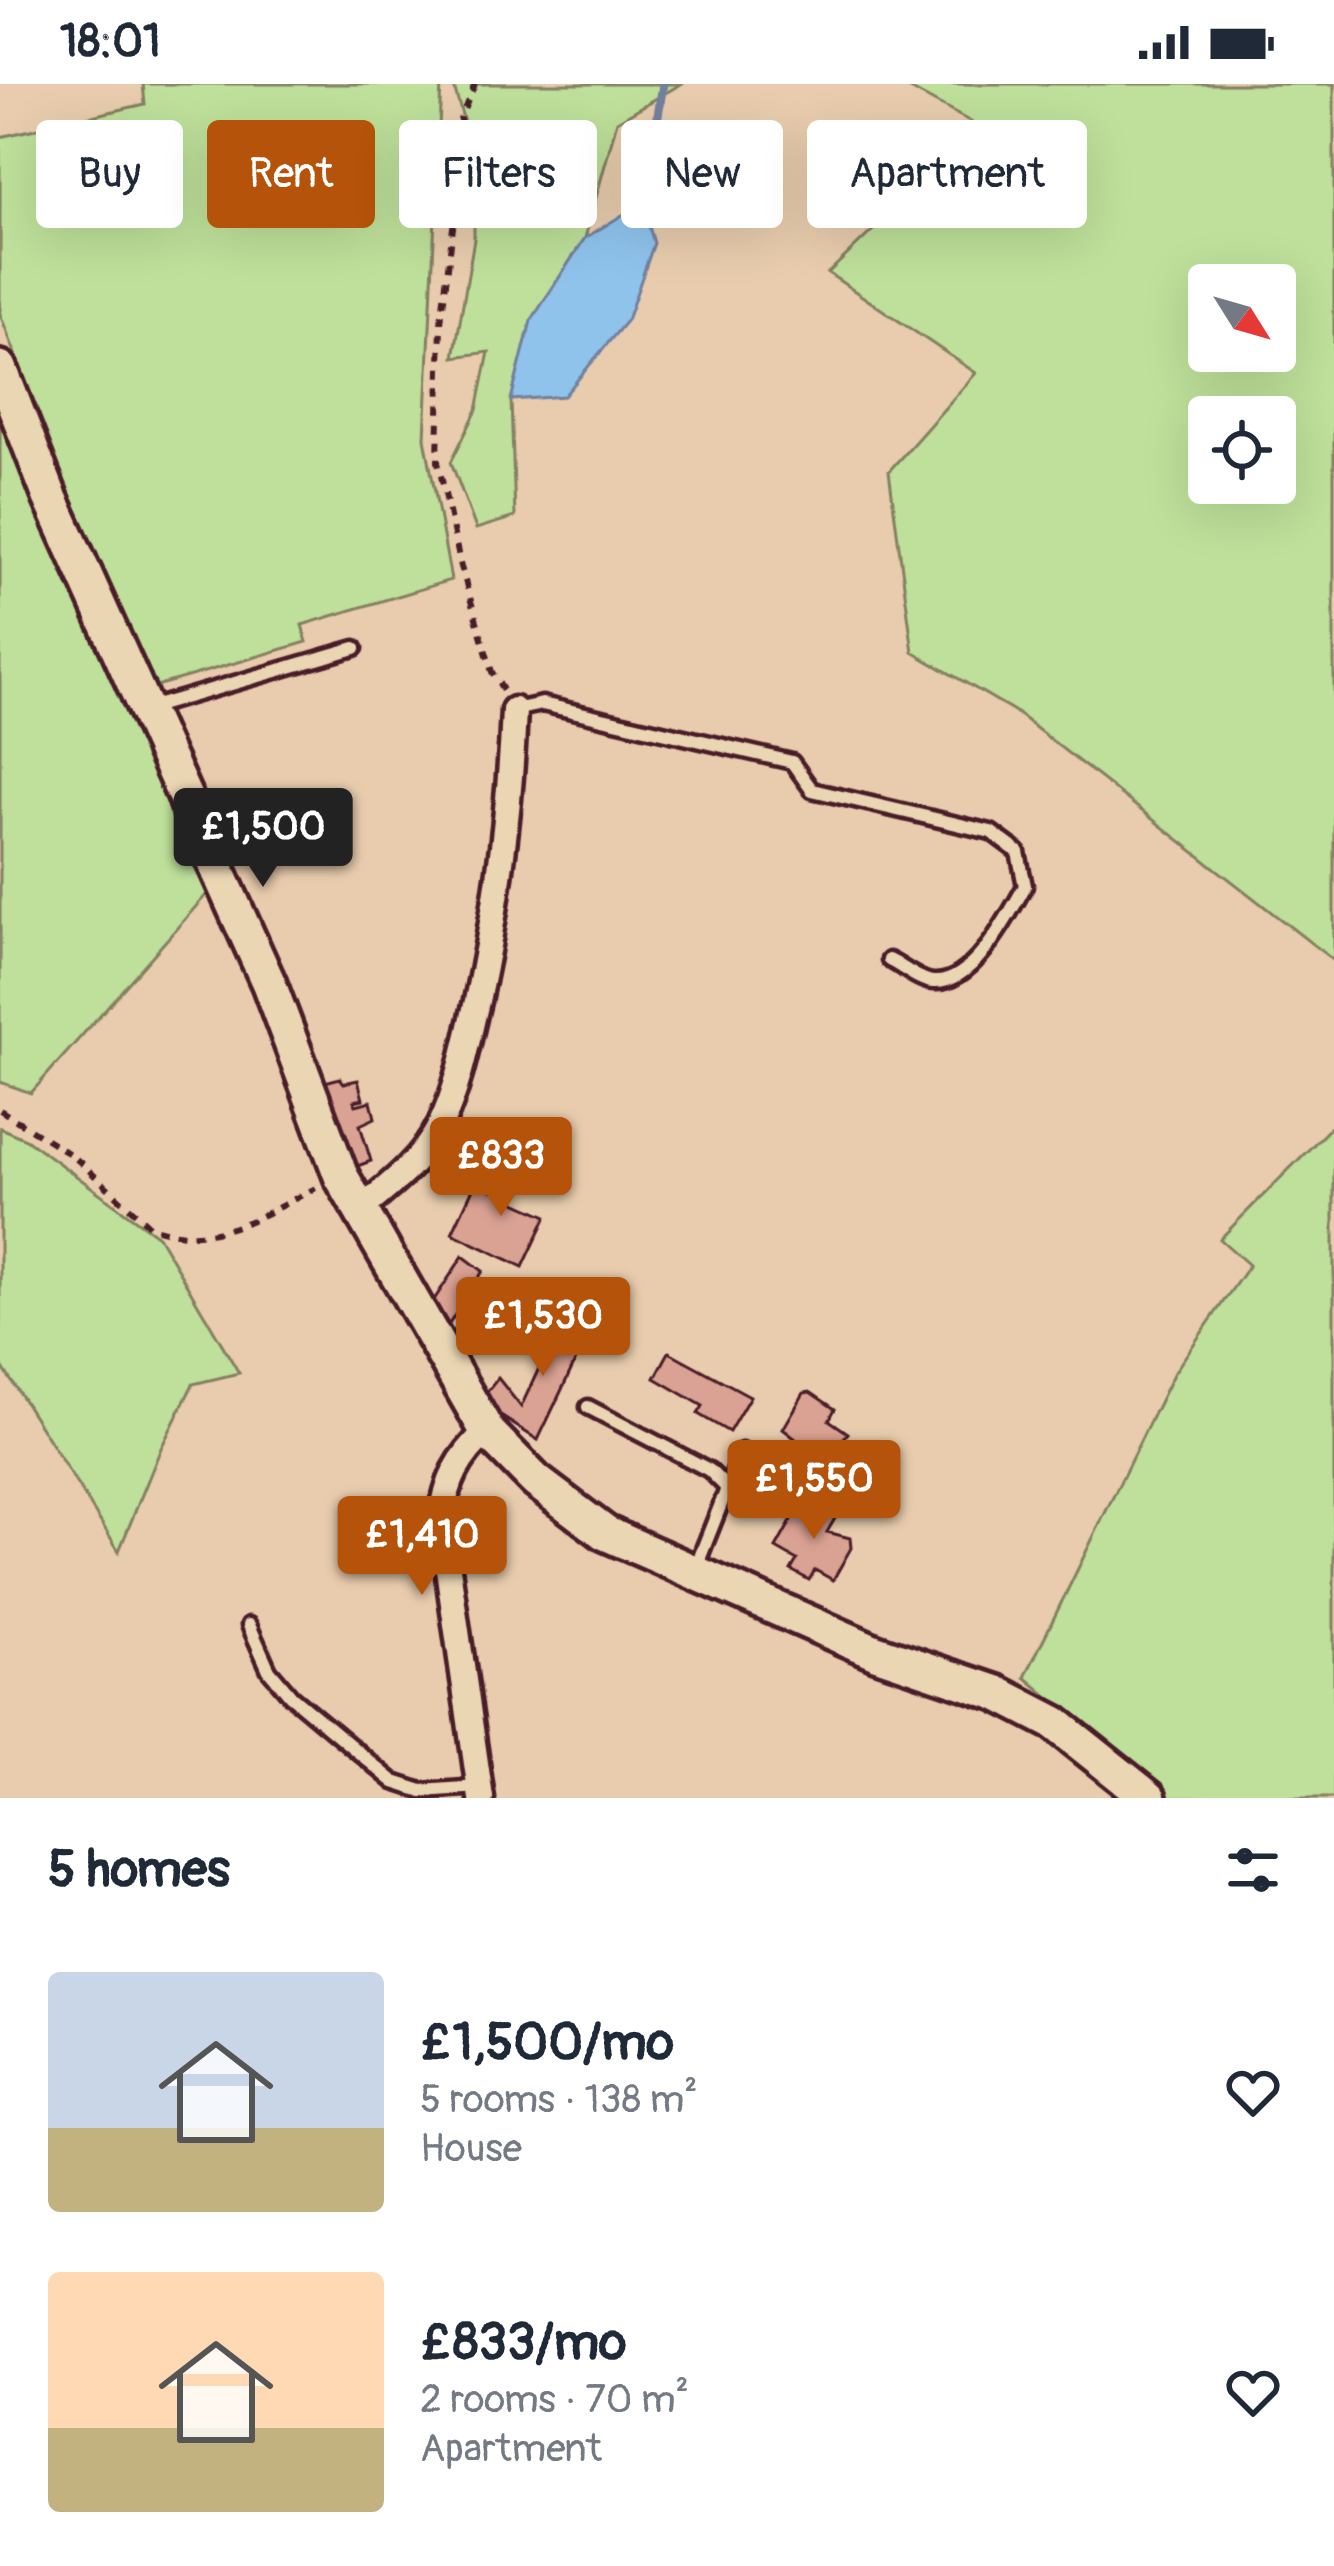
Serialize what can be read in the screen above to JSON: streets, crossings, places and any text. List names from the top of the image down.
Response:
{
  "north": "bottom right",
  "page": {
    "status": "18:01",
    "chip": [
      "Buy",
      "Rent",
      "Filters",
      "New",
      "Apartment"
    ],
    "price": [
      "£1,500",
      "£833",
      "£1,530",
      "£1,550",
      "£1,410"
    ],
    "heading": "5 homes",
    "list": [
      {
        "name": "£1,500/mo",
        "note": "5 rooms · 138 m² · House"
      },
      {
        "name": "£833/mo",
        "note": "2 rooms · 70 m² · Apartment"
      }
    ]
  }
}
